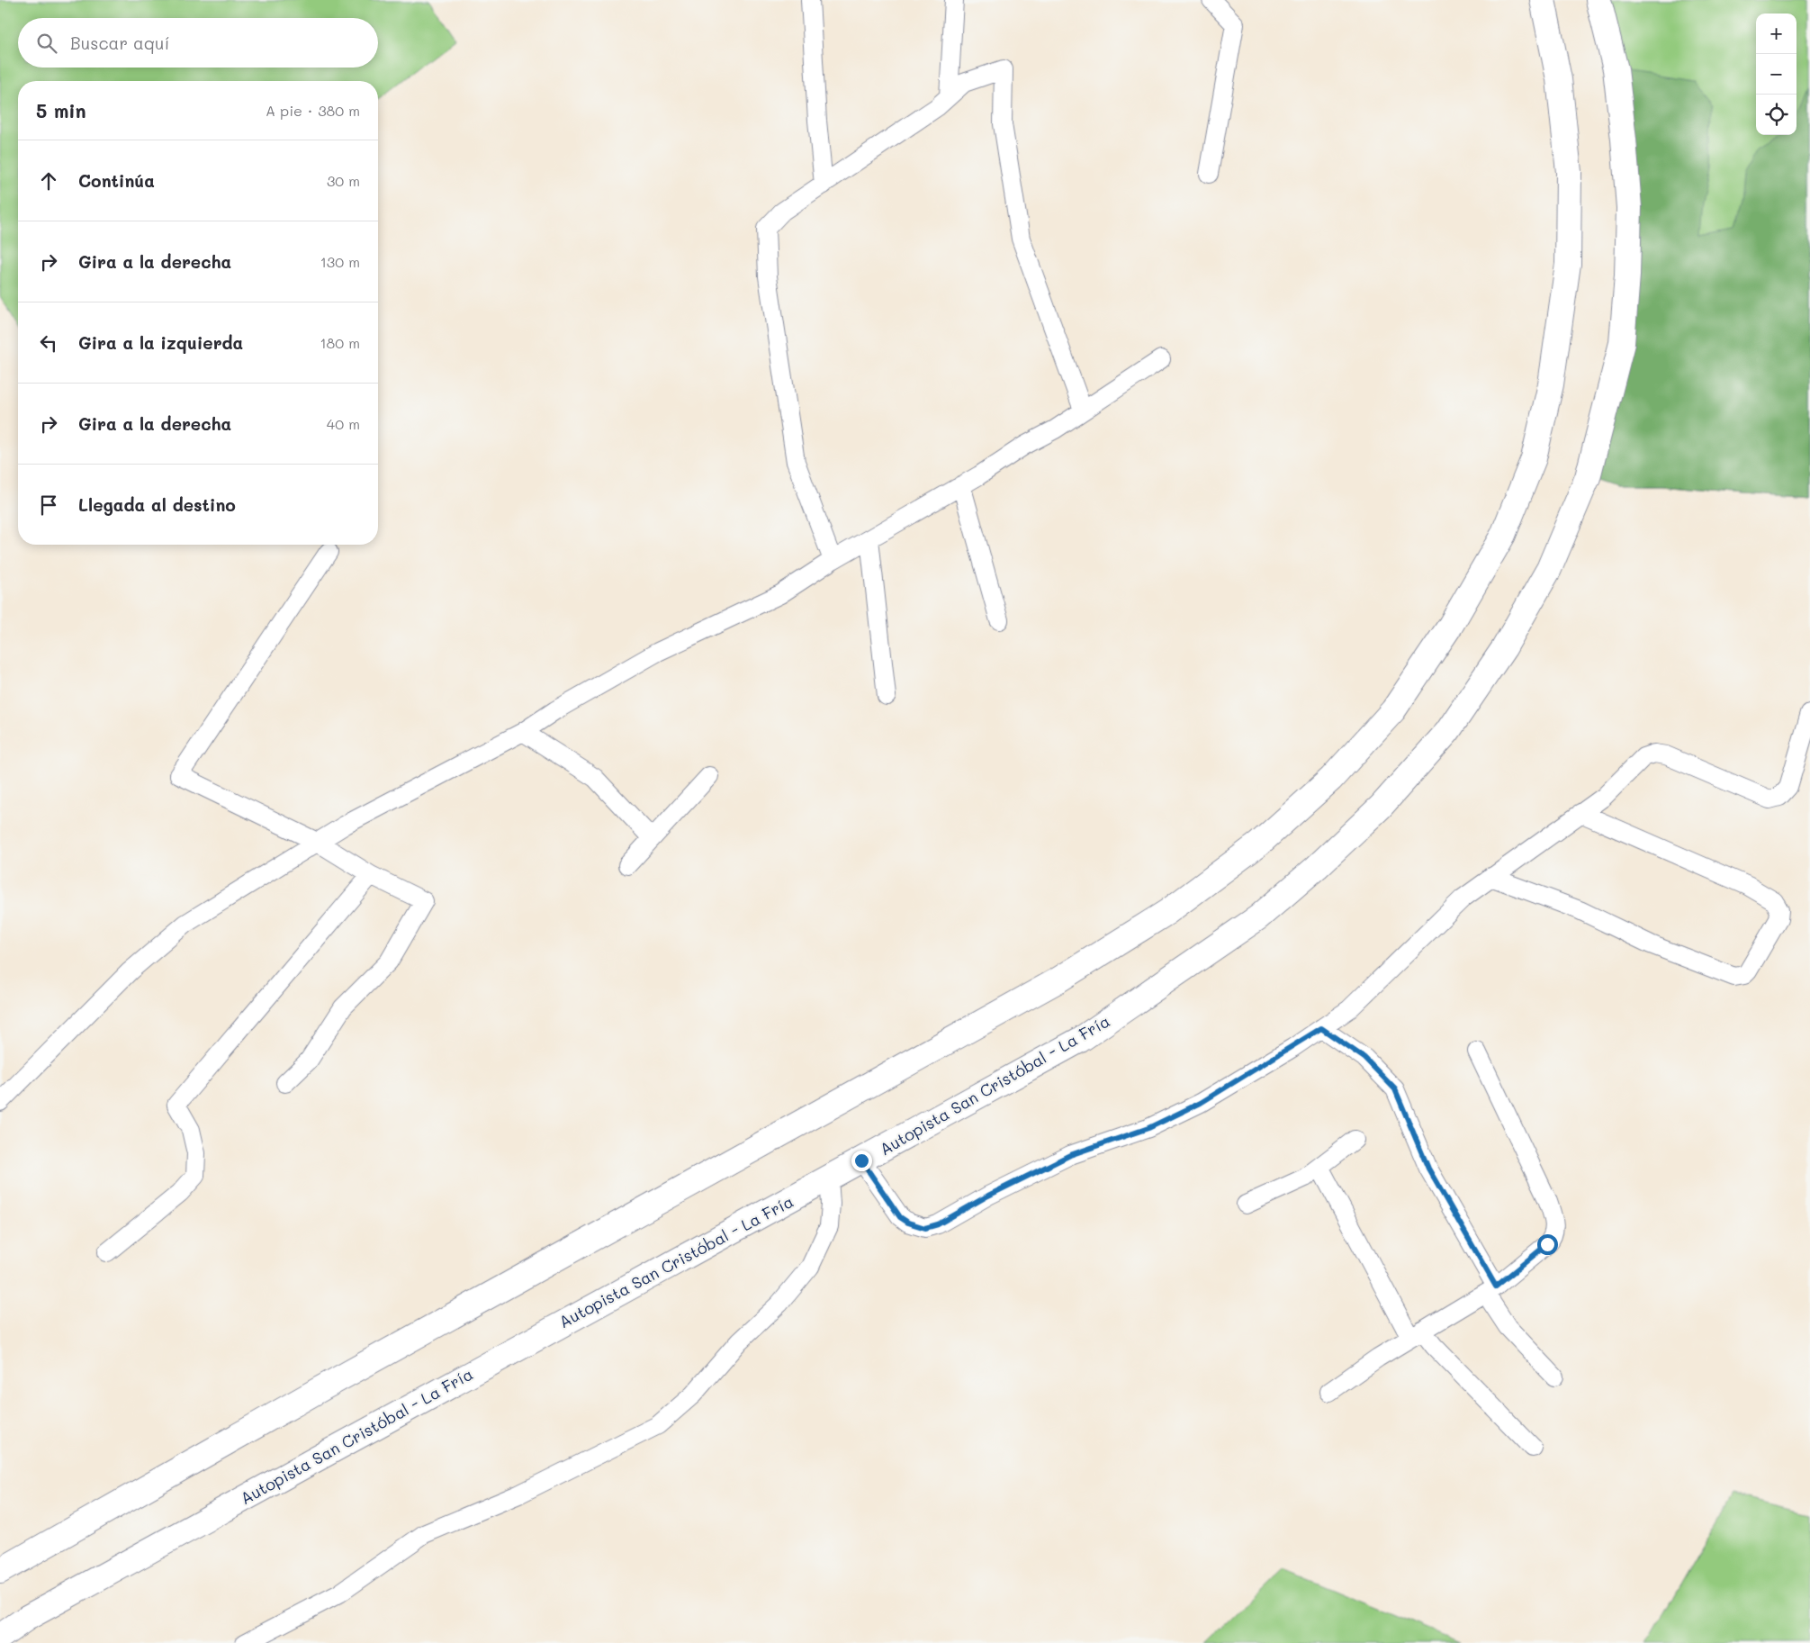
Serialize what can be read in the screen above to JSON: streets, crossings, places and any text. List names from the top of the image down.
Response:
{
  "streets": {
    "highway": ["Autopista San Cristóbal - La Fría"]
  },
  "page": {
    "map_buttons": ["+", "−"],
    "search": "Buscar aquí",
    "heading": ["5 min", "A pie · 380 m"],
    "list": [
      ["Continúa", "30 m"],
      ["Gira a la derecha", "130 m"],
      ["Gira a la izquierda", "180 m"],
      ["Gira a la derecha", "40 m"],
      "Llegada al destino"
    ]
  }
}
